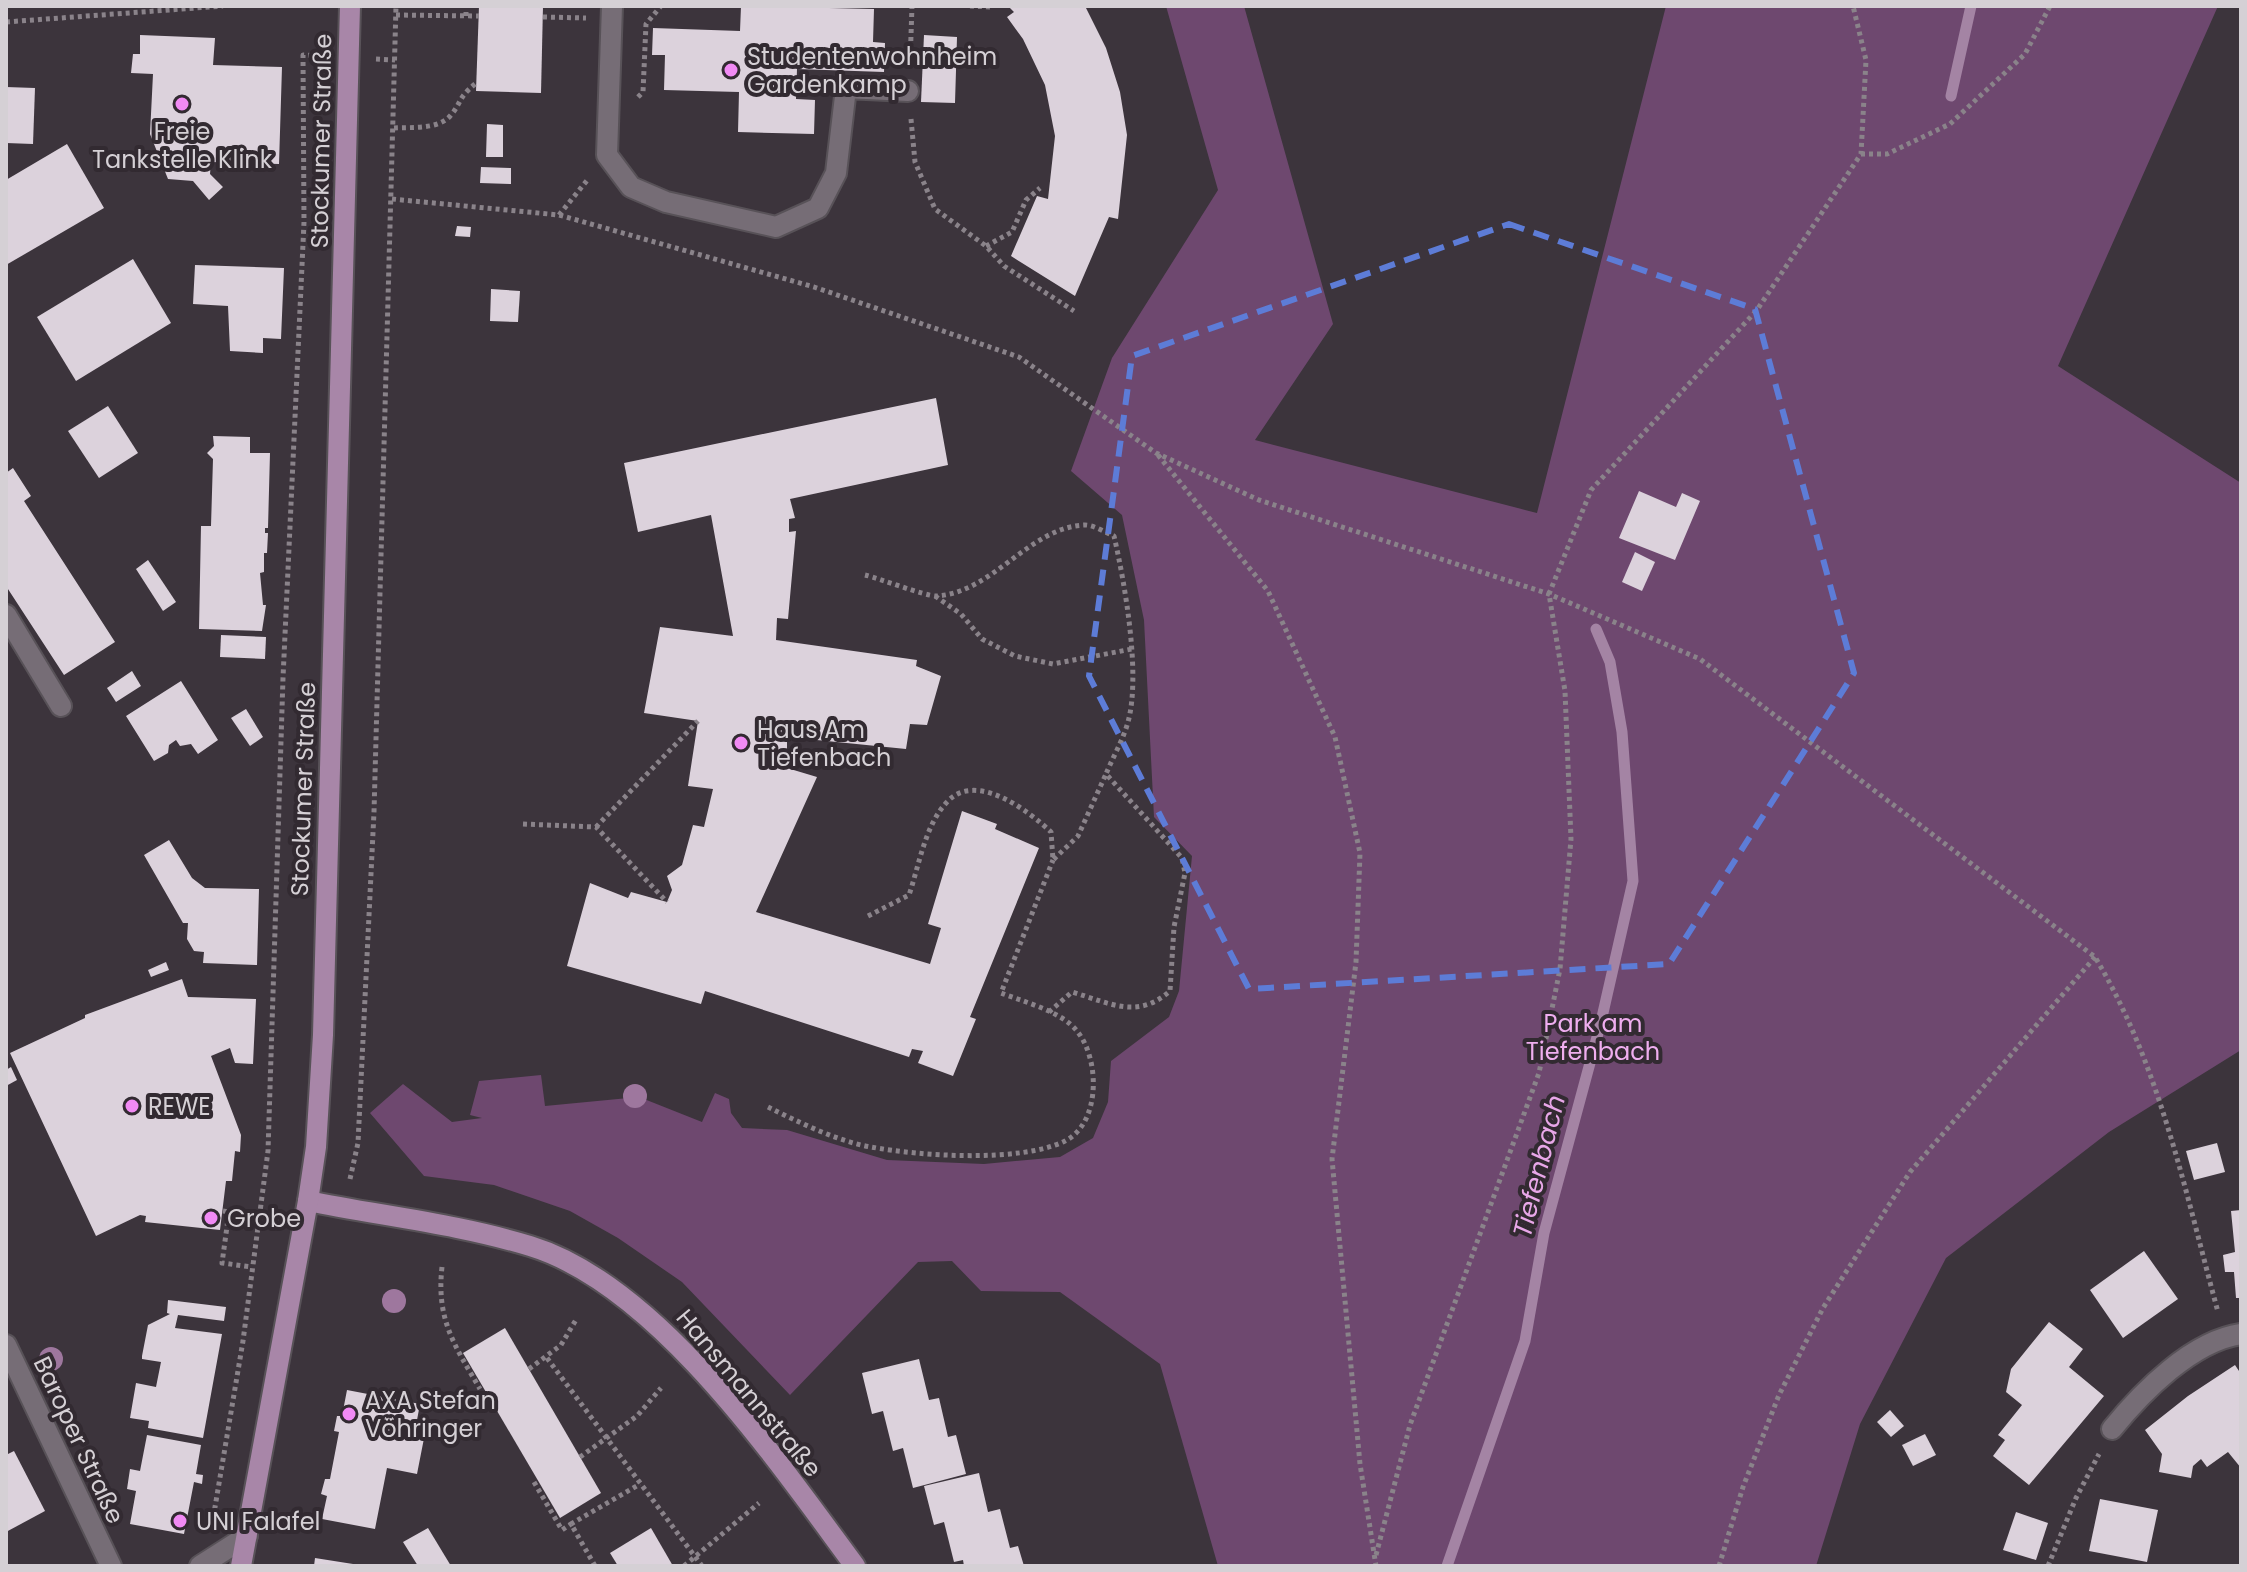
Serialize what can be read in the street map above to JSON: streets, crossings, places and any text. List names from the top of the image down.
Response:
{
  "streets": {
    "main road": ["Stockumer Straße", "Hansmannstraße"],
    "street": ["Baroper Straße"]
  },
  "crossings": [
    ["Stockumer Straße", "Hansmannstraße"]
  ],
  "water": ["Tiefenbach"],
  "parks": ["Park am Tiefenbach"],
  "places": [
    "Studentenwohnheim Gardenkamp",
    "Freie Tankstelle Klink",
    "Haus Am Tiefenbach",
    "REWE",
    "Grobe",
    "AXA Stefan Vöhringer",
    "UNI Falafel"
  ]
}
